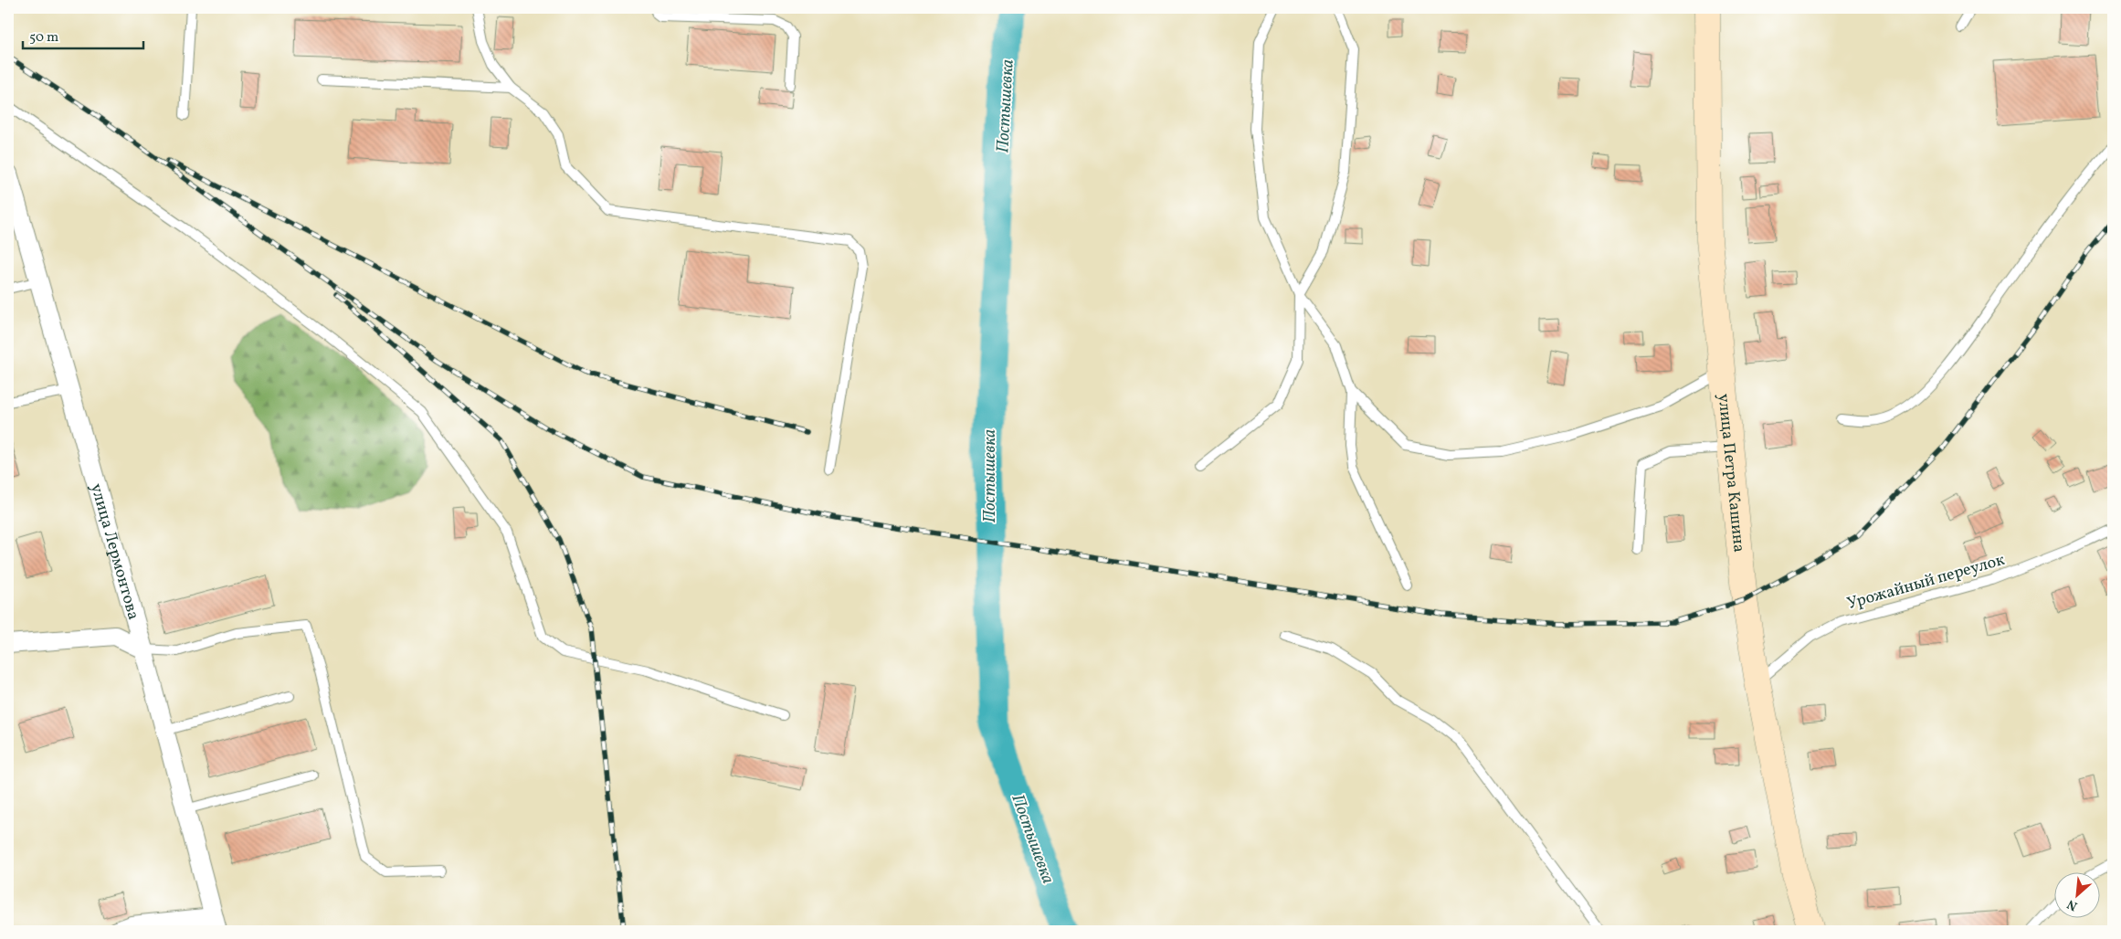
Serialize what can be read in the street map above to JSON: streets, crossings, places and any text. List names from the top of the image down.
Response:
{
  "streets": {
    "main road": ["улица Петра Кашина"],
    "street": ["улица Лермонтова"],
    "lane": ["Урожайный переулок"]
  },
  "crossings": [
    ["улица Петра Кашина", "Урожайный переулок"]
  ],
  "water": ["Постышевка"],
  "scale_bar": "50 m",
  "north": "bottom left"
}
